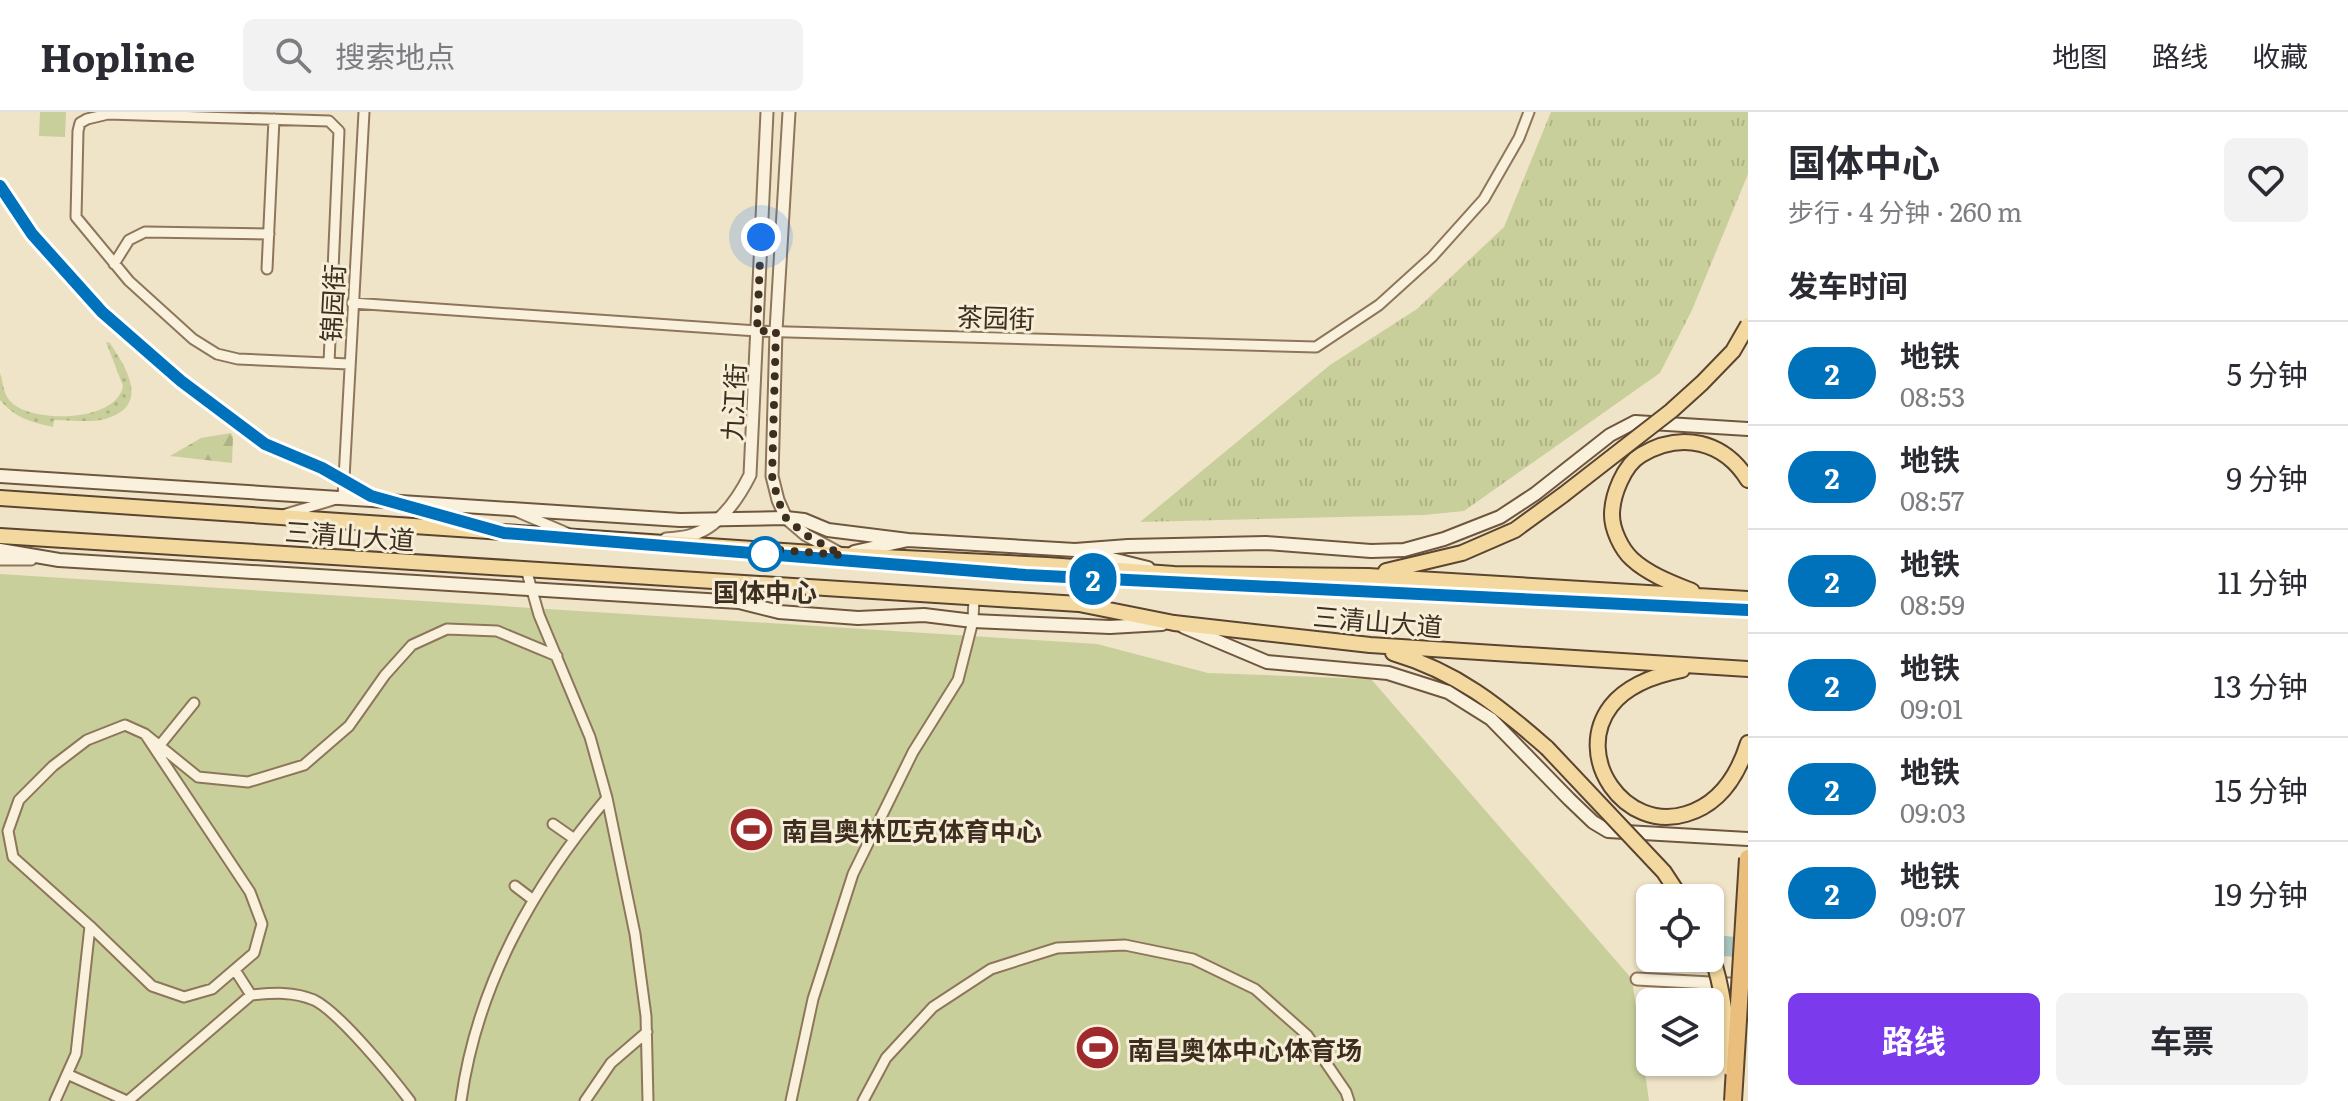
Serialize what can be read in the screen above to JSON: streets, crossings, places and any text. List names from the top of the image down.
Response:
{
  "streets": {
    "main road": ["三清山大道"],
    "street": ["锦园街", "茶园街", "九江街"]
  },
  "crossings": [
    ["锦园街", "茶园街"],
    ["茶园街", "九江街"],
    ["九江街", "三清山大道"]
  ],
  "places": {
    "other": ["国体中心"],
    "sports": ["南昌奥林匹克体育中心", "南昌奥体中心体育场"]
  },
  "lines": ["metro line 2"],
  "page": {
    "header": "Hopline",
    "search": "搜索地点",
    "nav": ["地图", "路线", "收藏"],
    "on_map": "2",
    "heading": [
      ["国体中心", "步行 · 4 分钟 · 260 m"],
      "发车时间"
    ],
    "list": [
      {
        "mark": "2",
        "name": "地铁",
        "note": "08:53",
        "value": "5 分钟"
      },
      {
        "mark": "2",
        "name": "地铁",
        "note": "08:57",
        "value": "9 分钟"
      },
      {
        "mark": "2",
        "name": "地铁",
        "note": "08:59",
        "value": "11 分钟"
      },
      {
        "mark": "2",
        "name": "地铁",
        "note": "09:01",
        "value": "13 分钟"
      },
      {
        "mark": "2",
        "name": "地铁",
        "note": "09:03",
        "value": "15 分钟"
      },
      {
        "mark": "2",
        "name": "地铁",
        "note": "09:07",
        "value": "19 分钟"
      }
    ],
    "buttons": ["路线", "车票"]
  }
}
